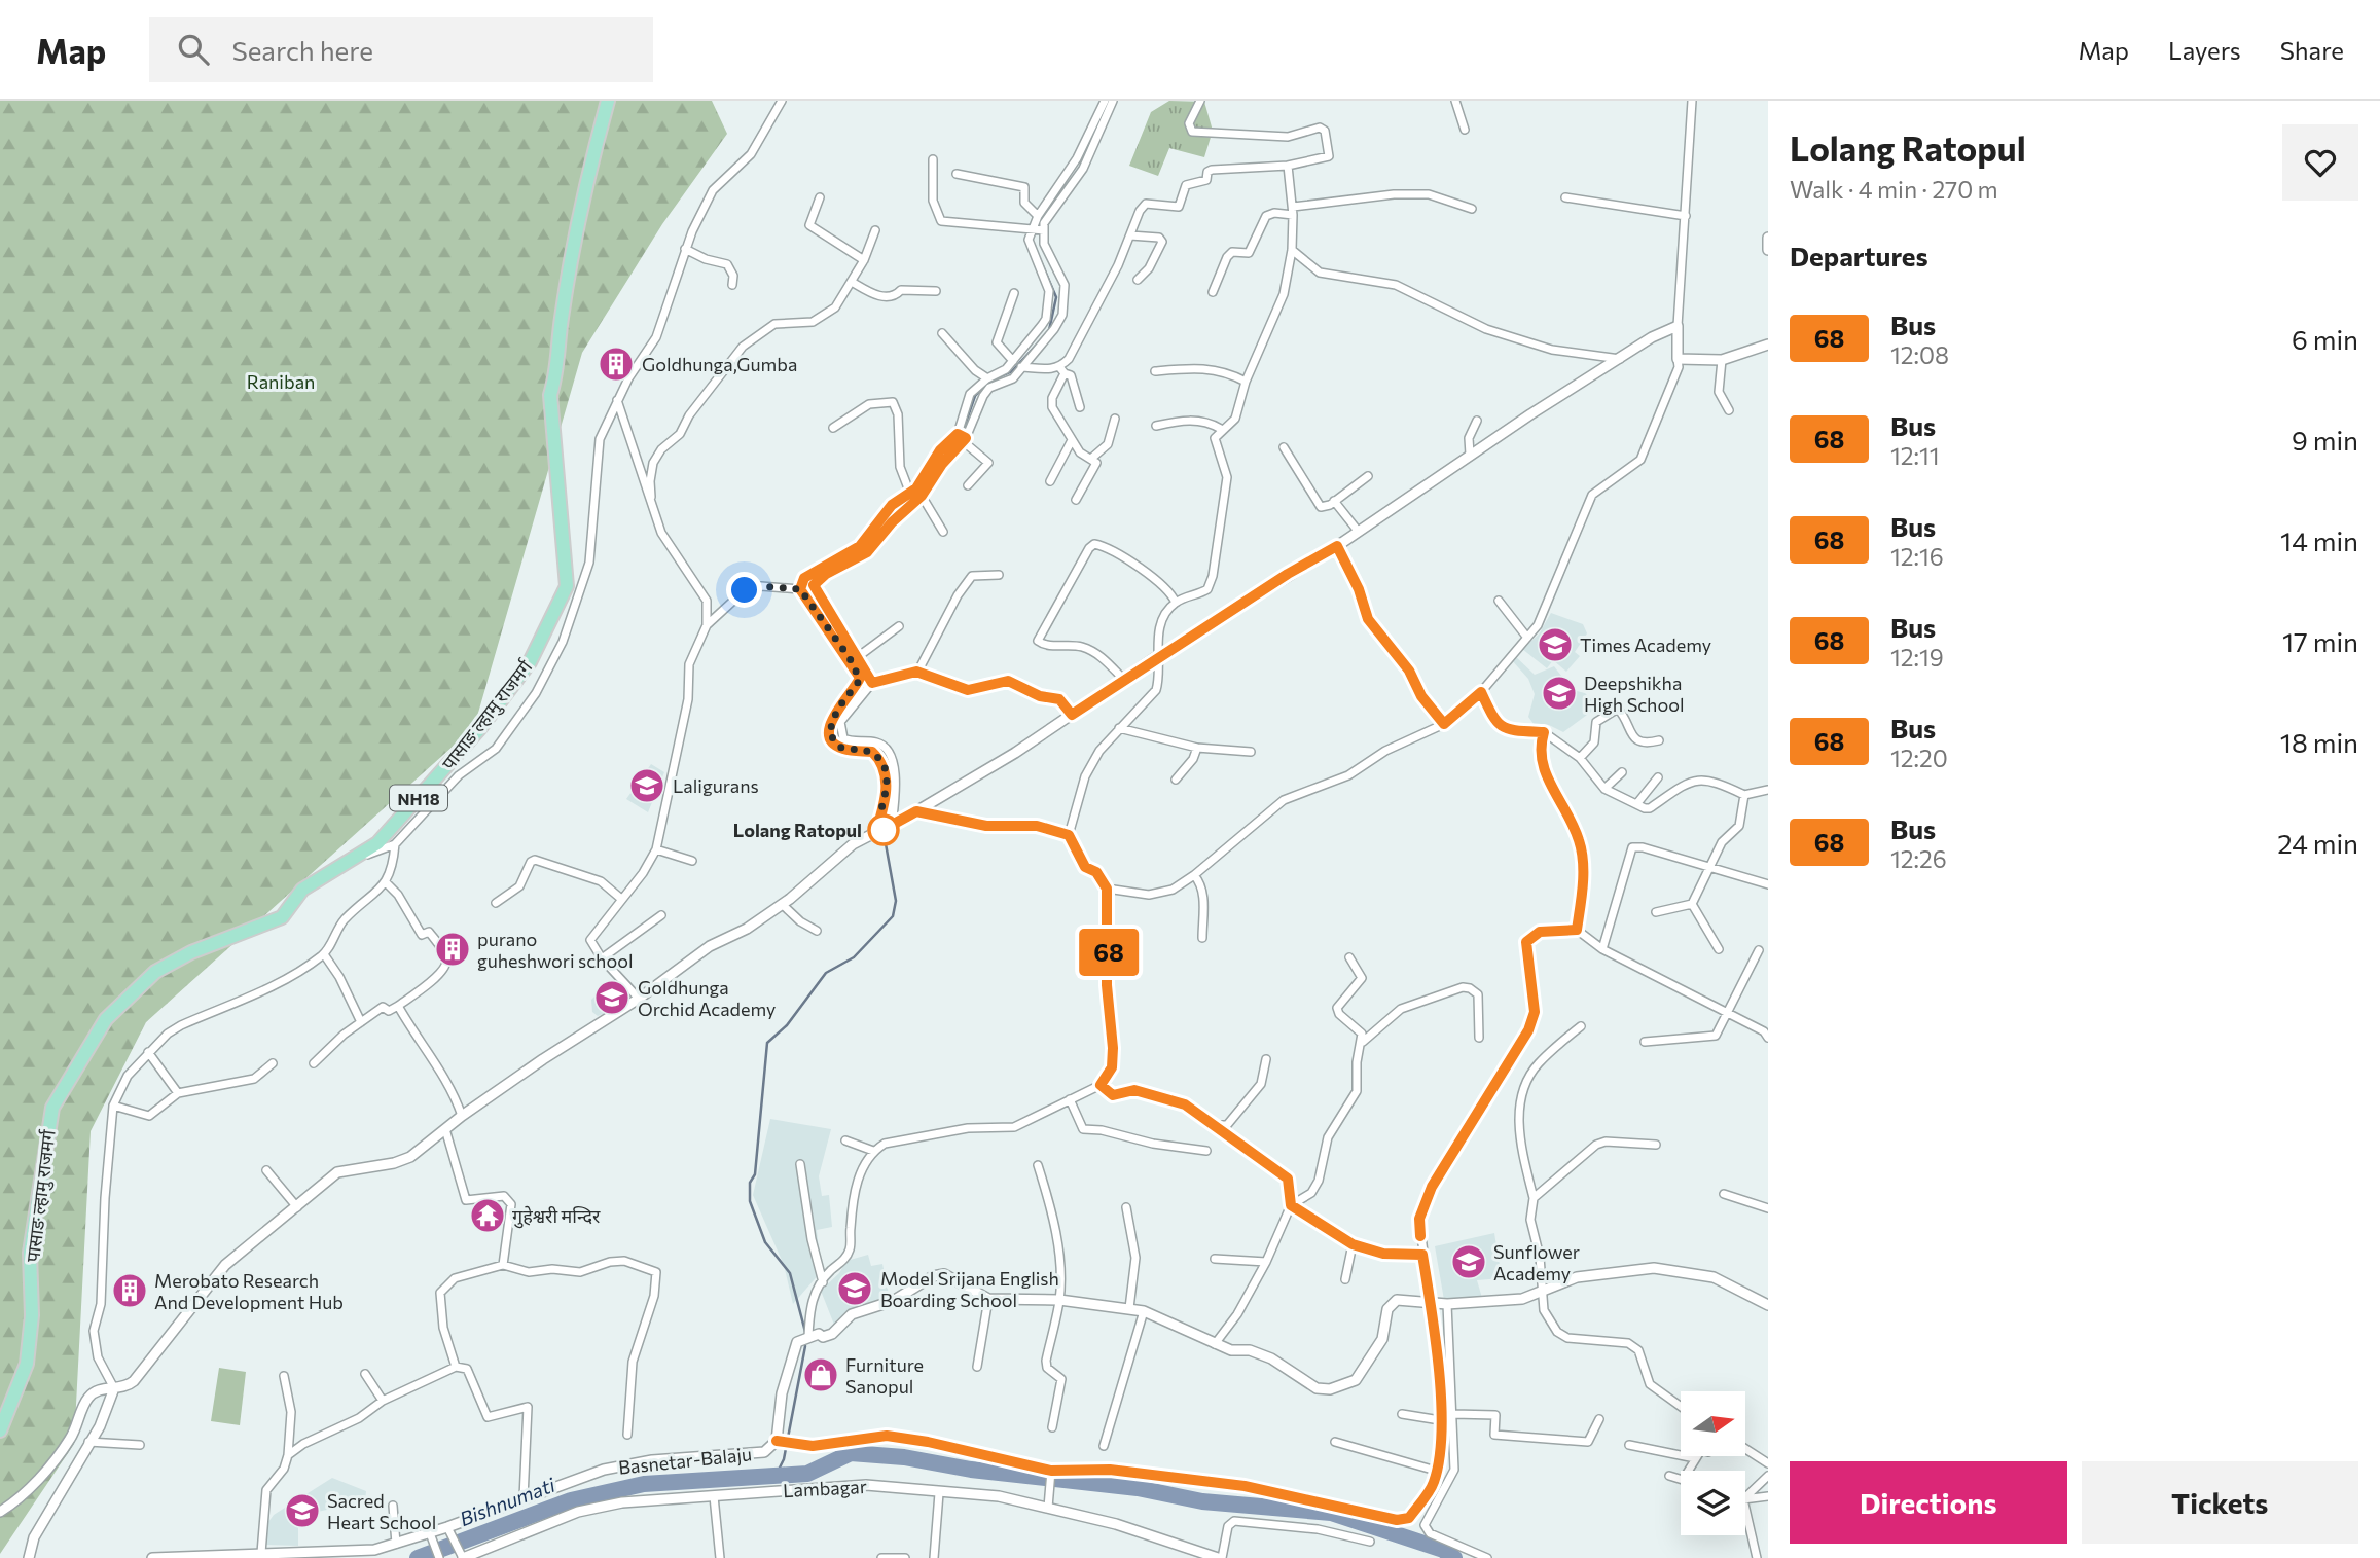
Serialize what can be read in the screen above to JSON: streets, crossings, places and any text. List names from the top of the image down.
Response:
{
  "streets": {
    "main road": ["पासाङ ल्हामु राजमर्ग", "NH18"],
    "street": ["Basnetar-Balaju", "Lambagar"]
  },
  "water": ["Bishnumati"],
  "parks": ["Raniban"],
  "places": {
    "building": ["Goldhunga,Gumba", "purano guheshwori school", "Merobato Research And Development Hub"],
    "school or university": [
      "Times Academy",
      "Deepshikha High School",
      "Laligurans",
      "Goldhunga Orchid Academy",
      "Sunflower Academy",
      "Model Srijana English Boarding School",
      "Sacred Heart School"
    ],
    "other": ["Lolang Ratopul"],
    "temple": ["गुहेश्वरी मन्दिर"],
    "shop": ["Furniture Sanopul"]
  },
  "lines": ["bus line 68"],
  "north": "right",
  "page": {
    "header": "Map",
    "search": "Search here",
    "nav": ["Map", "Layers", "Share"],
    "on_map": "68",
    "heading": [
      ["Lolang Ratopul", "Walk · 4 min · 270 m"],
      "Departures"
    ],
    "list": [
      {
        "mark": "68",
        "name": "Bus",
        "note": "12:08",
        "value": "6 min"
      },
      {
        "mark": "68",
        "name": "Bus",
        "note": "12:11",
        "value": "9 min"
      },
      {
        "mark": "68",
        "name": "Bus",
        "note": "12:16",
        "value": "14 min"
      },
      {
        "mark": "68",
        "name": "Bus",
        "note": "12:19",
        "value": "17 min"
      },
      {
        "mark": "68",
        "name": "Bus",
        "note": "12:20",
        "value": "18 min"
      },
      {
        "mark": "68",
        "name": "Bus",
        "note": "12:26",
        "value": "24 min"
      }
    ],
    "buttons": ["Directions", "Tickets"]
  }
}
